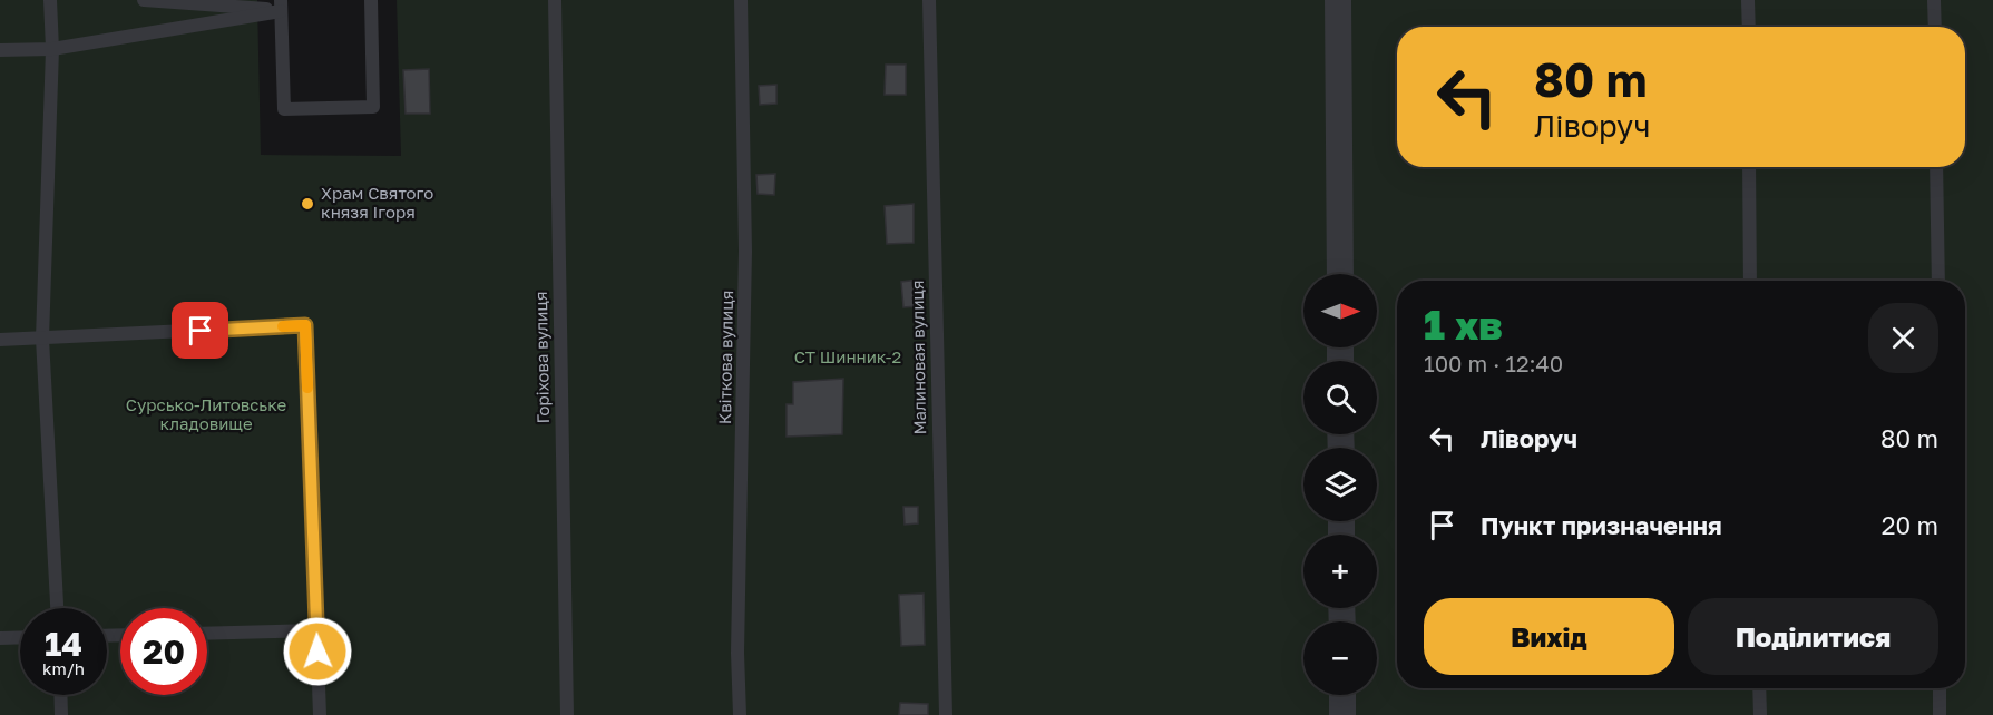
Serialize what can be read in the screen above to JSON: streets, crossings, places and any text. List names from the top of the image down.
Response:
{
  "streets": {
    "lane": ["Горіхова вулиця", "Квіткова вулиця", "Малиновая вулиця"]
  },
  "parks": ["СТ Шинник-2", "Сурсько-Литовське кладовище"],
  "places": ["Храм Святого князя Ігоря"],
  "north": "right",
  "page": {
    "turn": ["80 m", "Ліворуч"],
    "map_buttons": ["+", "−"],
    "heading": ["1 хв", "100 m · 12:40"],
    "list": [
      {
        "name": "Ліворуч",
        "value": "80 m"
      },
      {
        "name": "Пункт призначення",
        "value": "20 m"
      }
    ],
    "buttons": ["Вихід", "Поділитися"],
    "speed": "14 km/h",
    "limit": "20"
  }
}
